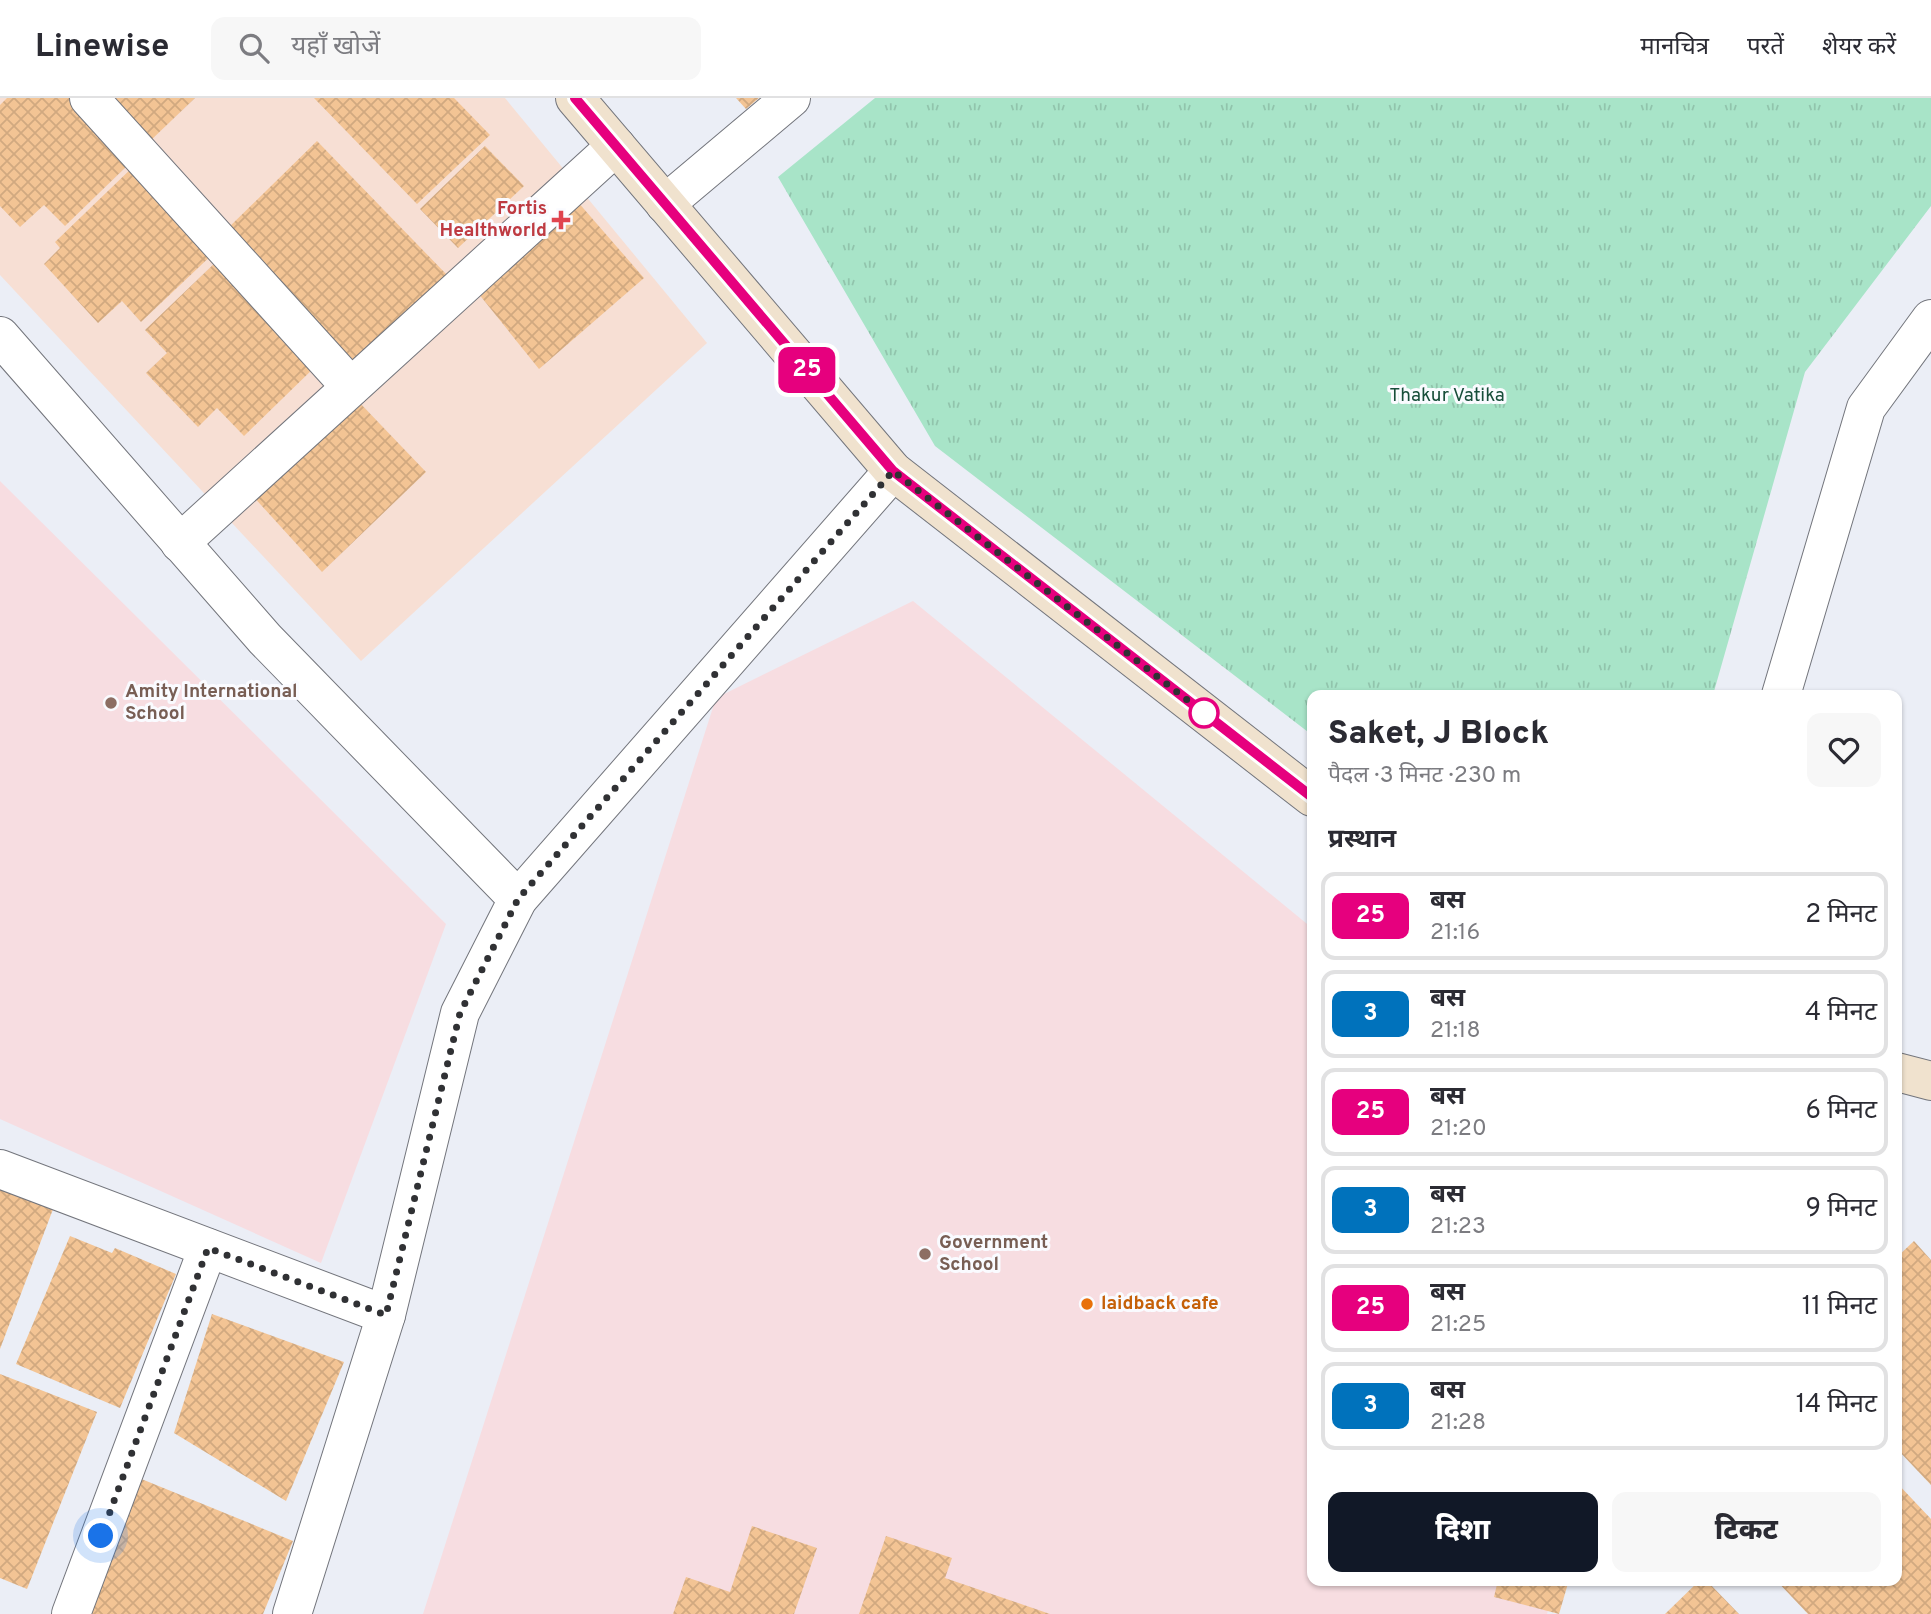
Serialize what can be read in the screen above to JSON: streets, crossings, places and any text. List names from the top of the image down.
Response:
{
  "parks": ["Thakur Vatika"],
  "places": {
    "health": ["Fortis Healthworld"],
    "other": ["Amity International School", "Government School", "laidback cafe"]
  },
  "lines": ["bus line 25"],
  "page": {
    "header": "Linewise",
    "search": "यहाँ खोजें",
    "nav": ["मानचित्र", "परतें", "शेयर करें"],
    "on_map": "25",
    "heading": [
      ["Saket, J Block", "पैदल · 3 मिनट · 230 m"],
      "प्रस्थान"
    ],
    "list": [
      {
        "mark": "25",
        "name": "बस",
        "note": "21:16",
        "value": "2 मिनट"
      },
      {
        "mark": "3",
        "name": "बस",
        "note": "21:18",
        "value": "4 मिनट"
      },
      {
        "mark": "25",
        "name": "बस",
        "note": "21:20",
        "value": "6 मिनट"
      },
      {
        "mark": "3",
        "name": "बस",
        "note": "21:23",
        "value": "9 मिनट"
      },
      {
        "mark": "25",
        "name": "बस",
        "note": "21:25",
        "value": "11 मिनट"
      },
      {
        "mark": "3",
        "name": "बस",
        "note": "21:28",
        "value": "14 मिनट"
      }
    ],
    "buttons": ["दिशा", "टिकट"]
  }
}
